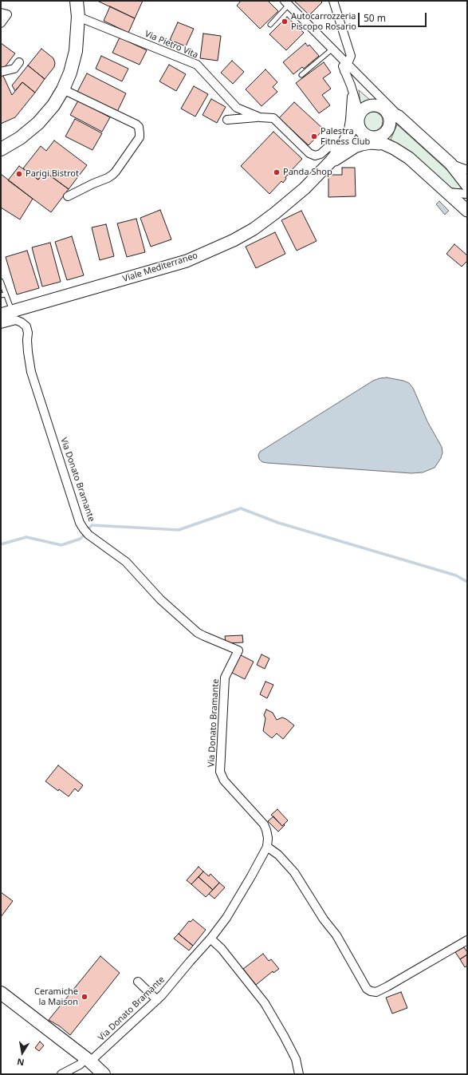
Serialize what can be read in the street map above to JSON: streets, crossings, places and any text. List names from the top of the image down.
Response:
{
  "streets": {
    "street": ["Via Pietro Vita", "Viale Mediterraneo", "Via Donato Bramante"]
  },
  "crossings": [
    ["Via Pietro Vita", "Viale Mediterraneo"]
  ],
  "places": [
    "Autocarrozzeria Piscopo Rosario",
    "Palestra Fitness Club",
    "Panda Shop",
    "Parigi Bistrot",
    "Ceramiche la Maison"
  ],
  "scale_bar": "50 m",
  "north": "bottom"
}
